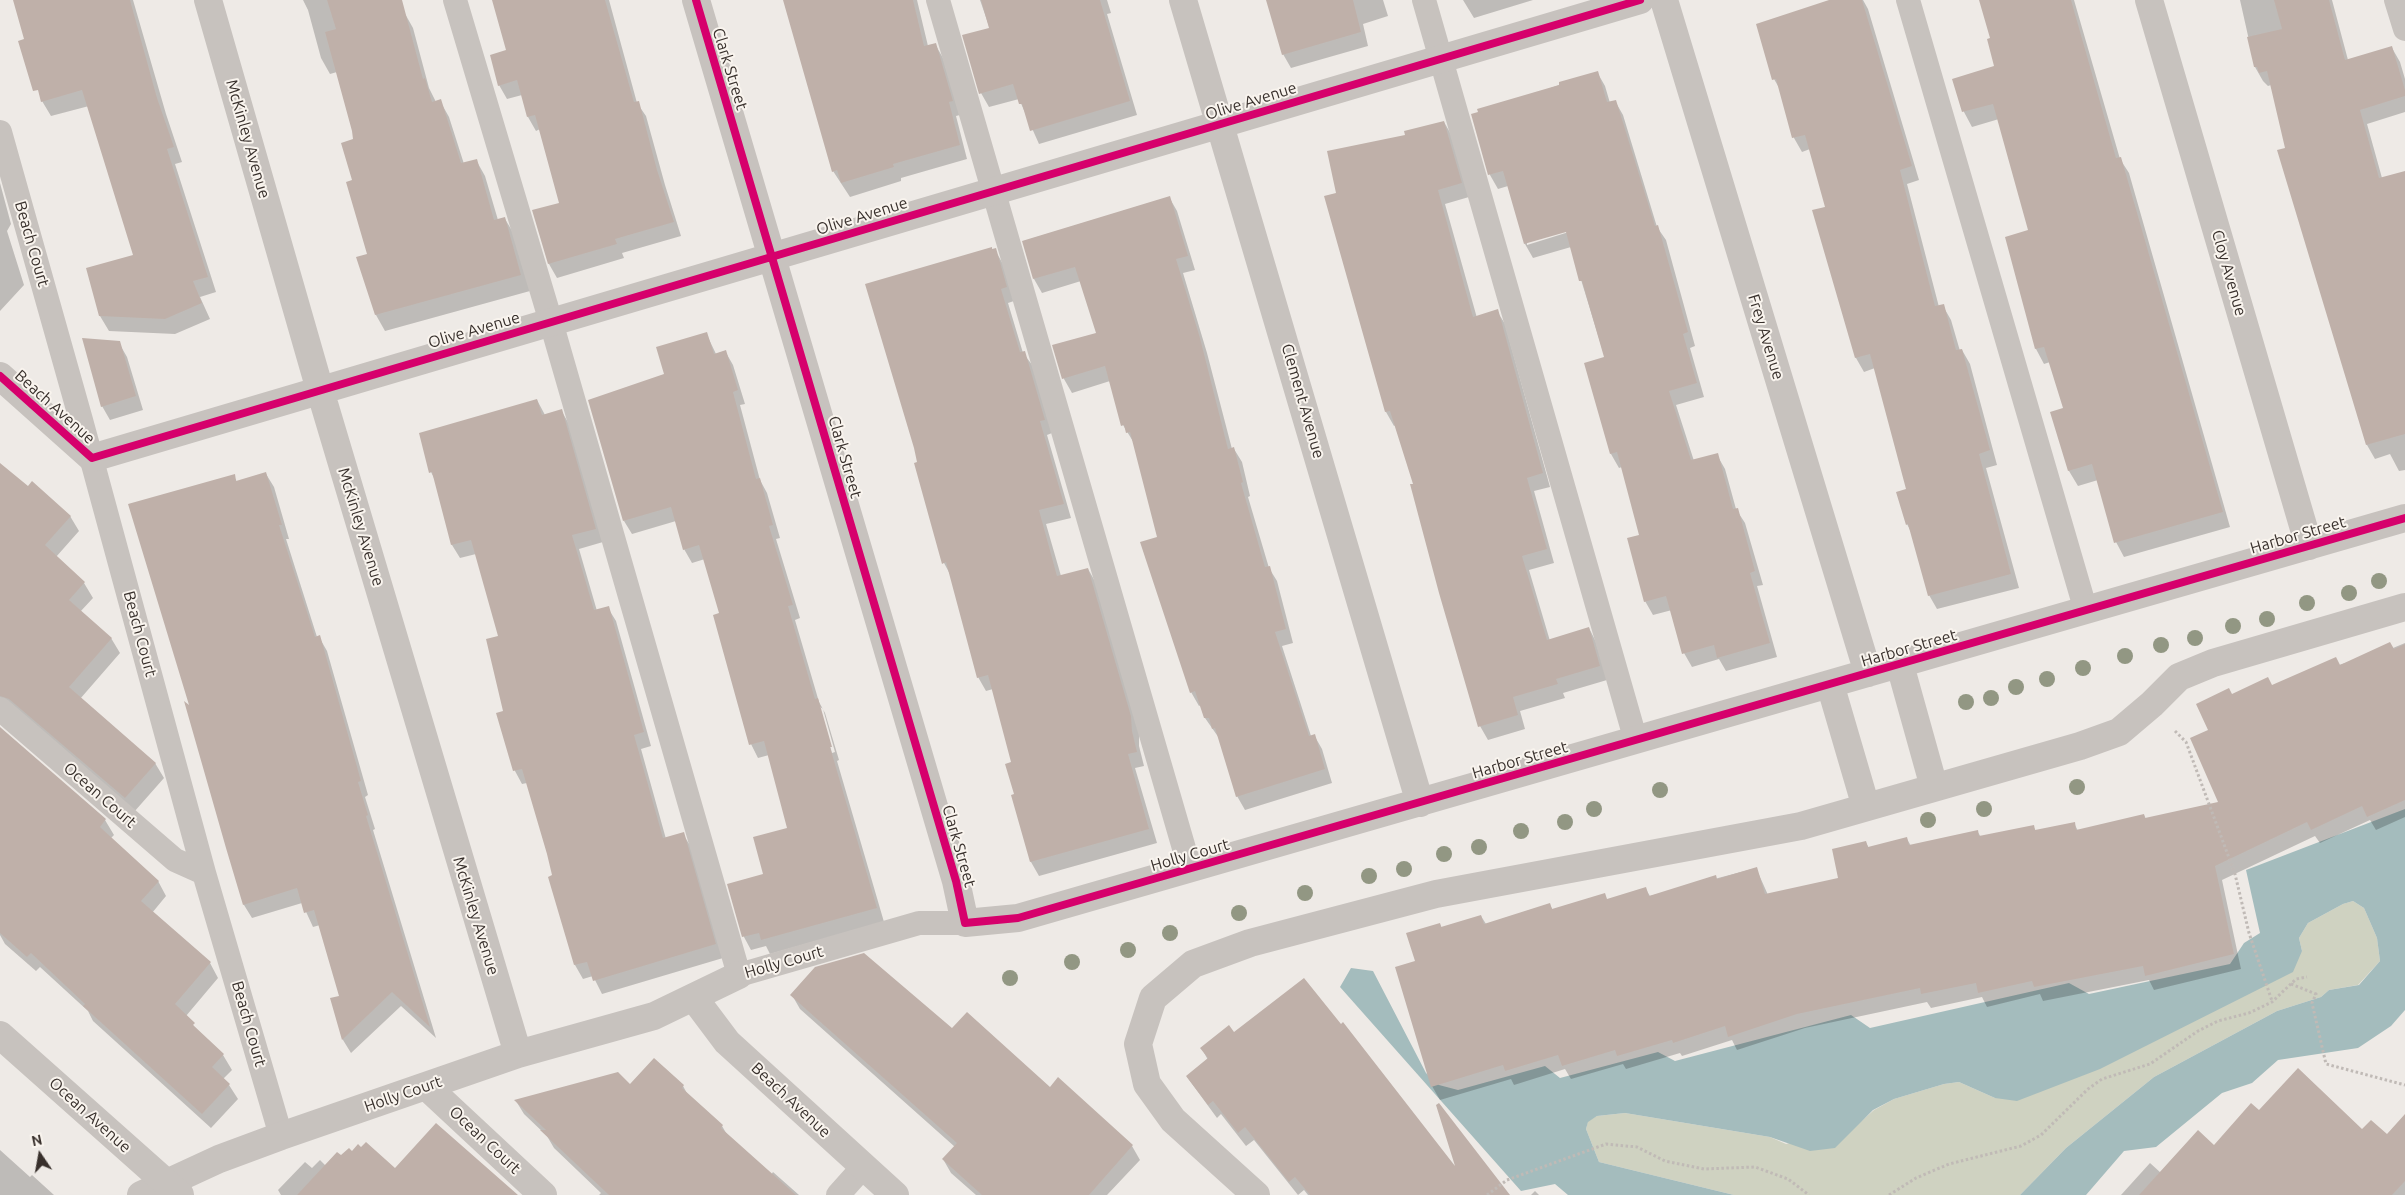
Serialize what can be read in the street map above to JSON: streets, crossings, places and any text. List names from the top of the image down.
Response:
{
  "streets": {
    "street": [
      "Clark Street",
      "Olive Avenue",
      "McKinley Avenue",
      "Cloy Avenue",
      "Frey Avenue",
      "Clement Avenue",
      "Beach Avenue",
      "Harbor Street",
      "Ocean Court",
      "Holly Court",
      "Ocean Avenue"
    ],
    "lane": ["Beach Court"]
  },
  "crossings": [
    ["Clark Street", "Olive Avenue"],
    ["Clark Street", "Holly Court"],
    ["Olive Avenue", "McKinley Avenue"],
    ["Olive Avenue", "Beach Court"],
    ["Olive Avenue", "Clement Avenue"],
    ["Olive Avenue", "Beach Avenue"],
    ["McKinley Avenue", "Holly Court"],
    ["Beach Court", "Beach Avenue"],
    ["Beach Court", "Ocean Court"],
    ["Beach Court", "Holly Court"],
    ["Cloy Avenue", "Harbor Street"],
    ["Frey Avenue", "Harbor Street"],
    ["Clement Avenue", "Harbor Street"],
    ["Clement Avenue", "Holly Court"],
    ["Beach Avenue", "Holly Court"],
    ["Harbor Street", "Holly Court"],
    ["Ocean Court", "Holly Court"],
    ["Holly Court", "Ocean Avenue"]
  ],
  "north": "top"
}
